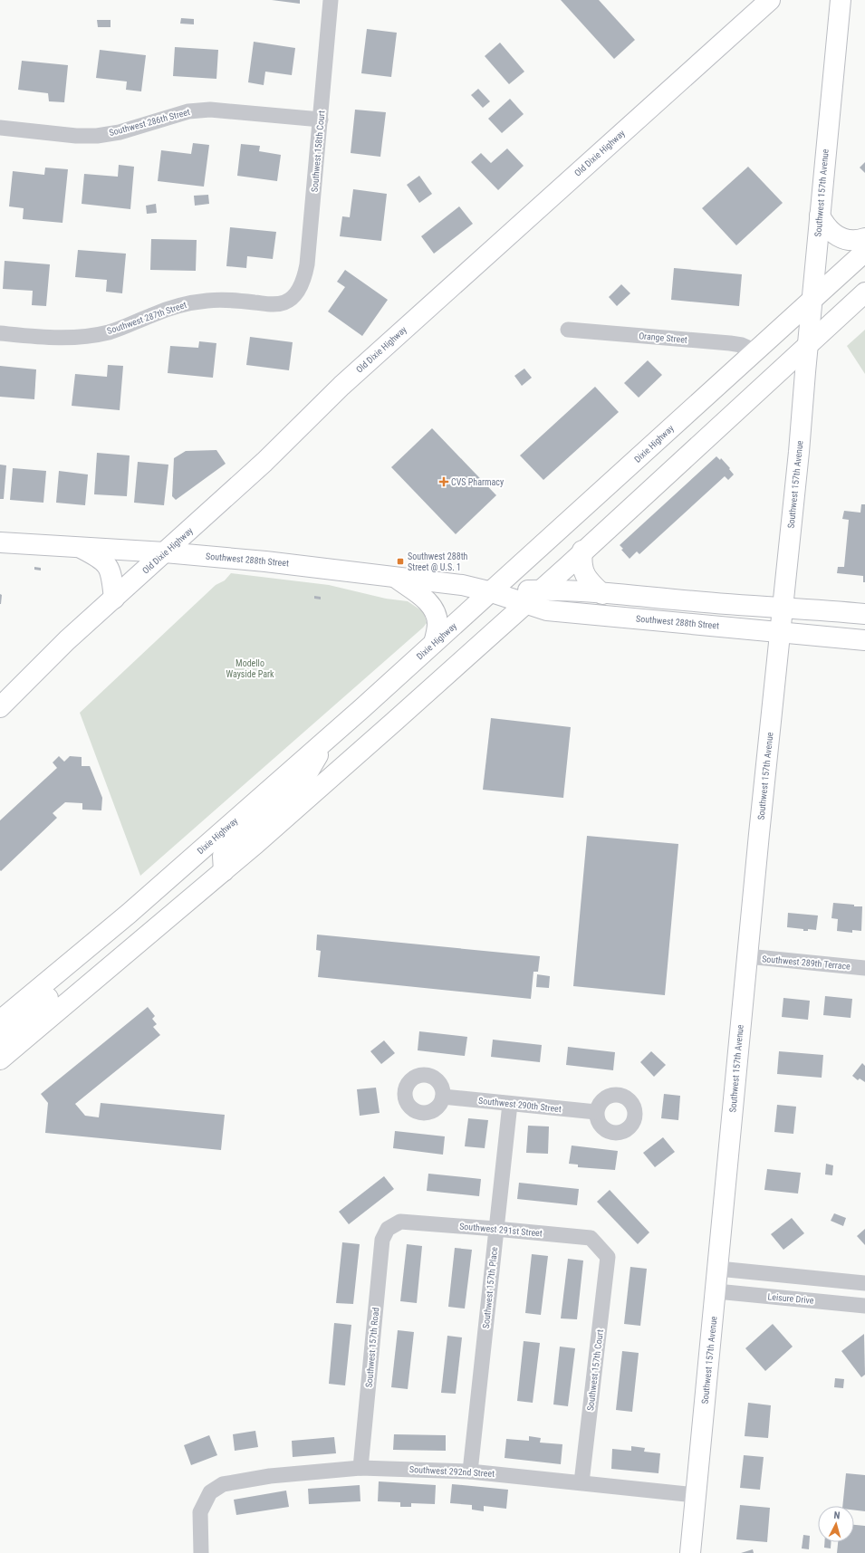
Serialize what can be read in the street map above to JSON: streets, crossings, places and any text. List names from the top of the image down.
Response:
{
  "streets": {
    "main road": [
      "Old Dixie Highway",
      "Southwest 157th Avenue",
      "Dixie Highway",
      "Southwest 288th Street"
    ],
    "street": [
      "Southwest 286th Street",
      "Southwest 158th Court",
      "Southwest 287th Street",
      "Orange Street",
      "Southwest 289th Terrace",
      "Southwest 290th Street",
      "Southwest 291st Street",
      "Southwest 157th Place",
      "Leisure Drive",
      "Southwest 157th Road",
      "Southwest 157th Court",
      "Southwest 292nd Street"
    ]
  },
  "crossings": [
    ["Southwest 286th Street", "Southwest 158th Court"],
    ["Southwest 158th Court", "Southwest 287th Street"],
    ["Old Dixie Highway", "Southwest 288th Street"],
    ["Southwest 157th Avenue", "Dixie Highway"],
    ["Southwest 157th Avenue", "Southwest 288th Street"],
    ["Southwest 157th Avenue", "Southwest 289th Terrace"],
    ["Southwest 157th Avenue", "Leisure Drive"],
    ["Southwest 157th Avenue", "Southwest 292nd Street"],
    ["Orange Street", "Dixie Highway"],
    ["Dixie Highway", "Southwest 288th Street"],
    ["Southwest 290th Street", "Southwest 157th Place"],
    ["Southwest 291st Street", "Southwest 157th Place"],
    ["Southwest 291st Street", "Southwest 157th Road"],
    ["Southwest 291st Street", "Southwest 157th Court"],
    ["Southwest 157th Place", "Southwest 292nd Street"],
    ["Southwest 157th Road", "Southwest 292nd Street"],
    ["Southwest 157th Court", "Southwest 292nd Street"]
  ],
  "parks": ["Modello Wayside Park"],
  "places": {
    "health": ["CVS Pharmacy"],
    "transit": ["Southwest 288th Street @ U.S. 1"]
  },
  "north": "top"
}
